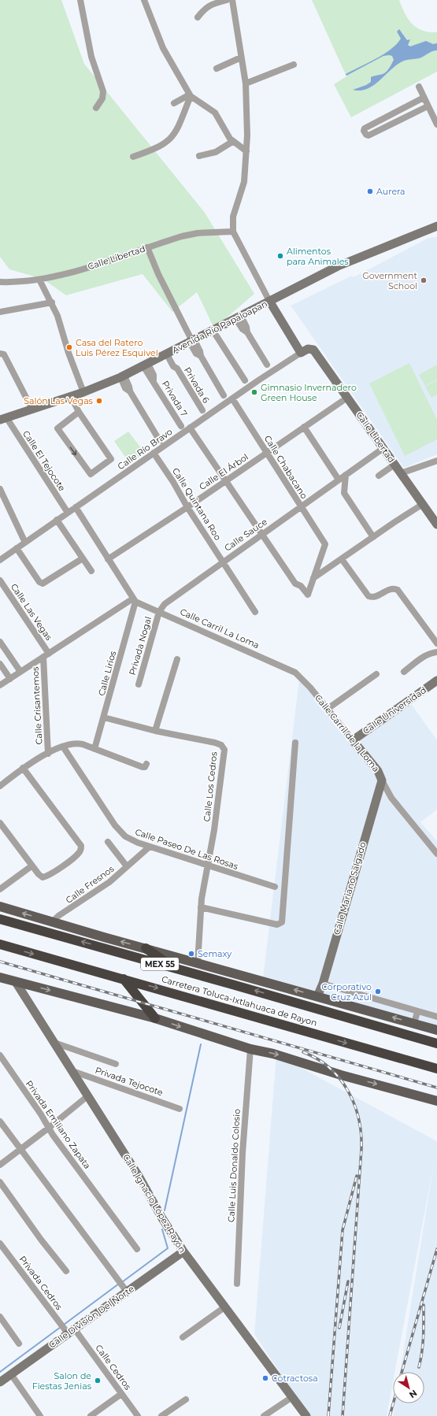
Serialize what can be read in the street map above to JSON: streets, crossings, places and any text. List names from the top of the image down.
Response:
{
  "streets": {
    "highway": ["MEX 55", "Carretera Toluca-Ixtlahuaca de Rayon"],
    "main road": [
      "Calle Libertad",
      "Avenida Río Papaloapan",
      "Calle Universidad",
      "Calle Carril de la Loma",
      "Calle Mariano Salgado",
      "Calle Ignacio López Rayón",
      "Calle División Del Norte"
    ],
    "street": [
      "Privada 6",
      "Privada 7",
      "Calle Río Bravo",
      "Calle El Tejocote",
      "Calle Chabacano",
      "Calle El Árbol",
      "Calle Quintana Roo",
      "Calle Sauce",
      "Calle Las Vegas",
      "Calle Carril La Loma",
      "Privada Nogal",
      "Calle Lirios",
      "Calle Crisantemos",
      "Calle Los Cedros",
      "Calle Paseo De Las Rosas",
      "Calle Fresnos",
      "Privada Tejocote",
      "Privada Emiliano Zapata",
      "Calle Luis Donaldo Colosio",
      "Privada Cedros",
      "Calle Cedros"
    ]
  },
  "crossings": [
    ["Calle Libertad", "Calle Río Bravo"],
    ["Calle Libertad", "Calle El Árbol"],
    ["Calle Libertad", "Calle Sauce"],
    ["Avenida Río Papaloapan", "Privada 6"],
    ["Avenida Río Papaloapan", "Privada 7"],
    ["Avenida Río Papaloapan", "Calle El Tejocote"],
    ["Calle Río Bravo", "Calle El Tejocote"],
    ["Calle Río Bravo", "Calle Chabacano"],
    ["Calle Río Bravo", "Calle Quintana Roo"],
    ["Calle Chabacano", "Calle El Árbol"],
    ["Calle Chabacano", "Calle Sauce"],
    ["Calle El Árbol", "Calle Quintana Roo"],
    ["Calle Quintana Roo", "Calle Sauce"],
    ["Calle Sauce", "Calle Carril La Loma"],
    ["Calle Sauce", "Privada Nogal"],
    ["Calle Las Vegas", "Calle Crisantemos"],
    ["Calle Carril La Loma", "Privada Nogal"],
    ["Calle Carril La Loma", "Calle Lirios"],
    ["Calle Carril La Loma", "Calle Carril de la Loma"],
    ["Calle Lirios", "Calle Los Cedros"],
    ["Calle Universidad", "Calle Carril de la Loma"],
    ["Calle Carril de la Loma", "Calle Mariano Salgado"],
    ["Calle Los Cedros", "Calle Paseo De Las Rosas"],
    ["Calle Paseo De Las Rosas", "Calle Fresnos"],
    ["Privada Tejocote", "Calle Ignacio López Rayón"],
    ["Calle Ignacio López Rayón", "Calle División Del Norte"],
    ["Privada Cedros", "Calle División Del Norte"],
    ["Privada Cedros", "Calle Cedros"],
    ["Calle División Del Norte", "Calle Cedros"]
  ],
  "places": [
    "Aurera",
    "Alimentos para Animales",
    "Government School",
    "Casa del Ratero Luis Pérez Esquivel",
    "Gimnasio Invernadero Green House",
    "Salón Las Vegas",
    "Semaxy",
    "Corporativo Cruz Azul",
    "Cotractosa",
    "Salon de Fiestas Jenias"
  ],
  "north": "bottom right"
}
